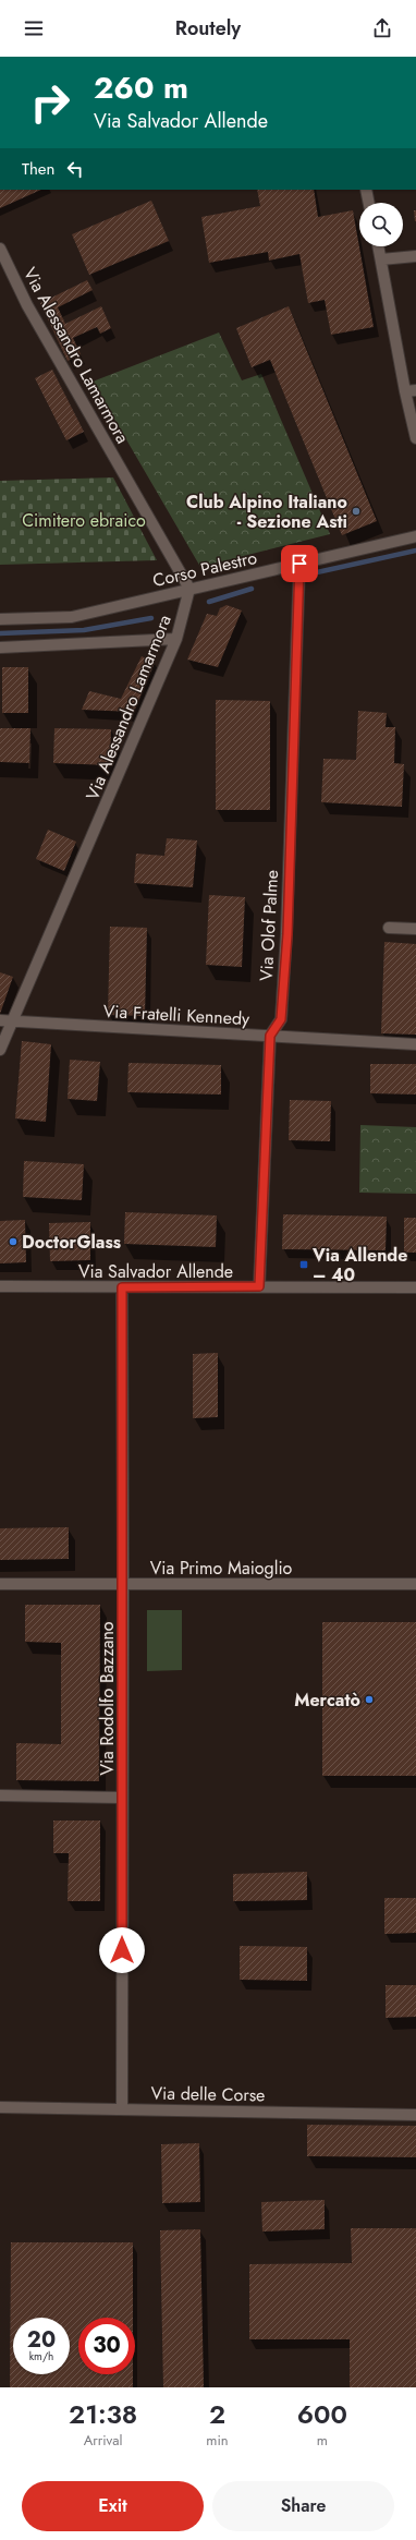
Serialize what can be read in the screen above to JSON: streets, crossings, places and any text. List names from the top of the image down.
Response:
{
  "streets": {
    "street": [
      "Via Alessandro Lamarmora",
      "Corso Palestro",
      "Via Olof Palme",
      "Via Fratelli Kennedy",
      "Via Salvador Allende",
      "Via Primo Maioglio",
      "Via Rodolfo Bazzano",
      "Via delle Corse"
    ]
  },
  "crossings": [
    ["Via Alessandro Lamarmora", "Corso Palestro"],
    ["Via Alessandro Lamarmora", "Via Fratelli Kennedy"],
    ["Corso Palestro", "Via Olof Palme"],
    ["Via Olof Palme", "Via Fratelli Kennedy"],
    ["Via Olof Palme", "Via Salvador Allende"],
    ["Via Salvador Allende", "Via Rodolfo Bazzano"],
    ["Via Primo Maioglio", "Via Rodolfo Bazzano"],
    ["Via Rodolfo Bazzano", "Via delle Corse"]
  ],
  "parks": ["Cimitero ebraico"],
  "places": {
    "other": ["Club Alpino Italiano - Sezione Asti", "DoctorGlass", "Mercatò"],
    "transit": ["Via Allende – 40"]
  },
  "page": {
    "header": "Routely",
    "turn": ["260 m", "Via Salvador Allende"],
    "then": "Then",
    "speed": "20 km/h",
    "limit": "30",
    "eta": [
      "21:38",
      "Arrival",
      "2",
      "min",
      "600",
      "m"
    ],
    "buttons": ["Exit", "Share"]
  }
}
